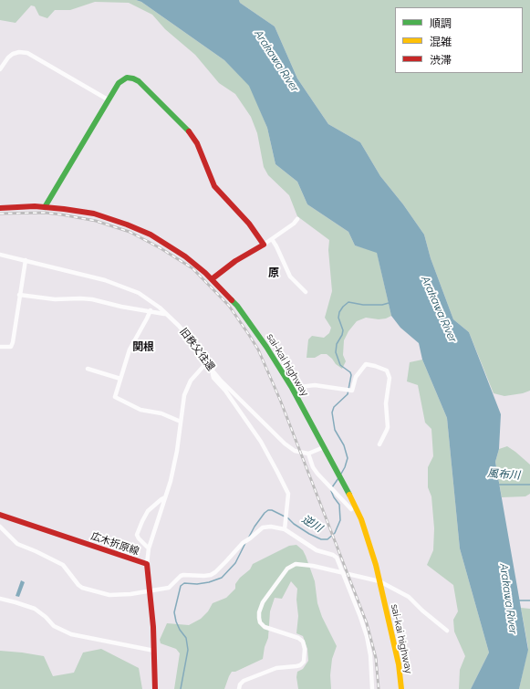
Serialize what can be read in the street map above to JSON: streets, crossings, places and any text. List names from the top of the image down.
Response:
{
  "streets": {
    "main road": ["sai-kai highway", "広木折原線"],
    "street": ["旧秩父往還"]
  },
  "districts": ["原", "関根"],
  "water": ["Arakawa River", "風布川", "逆川"],
  "legend": ["順調", "混雑", "渋滞"]
}
